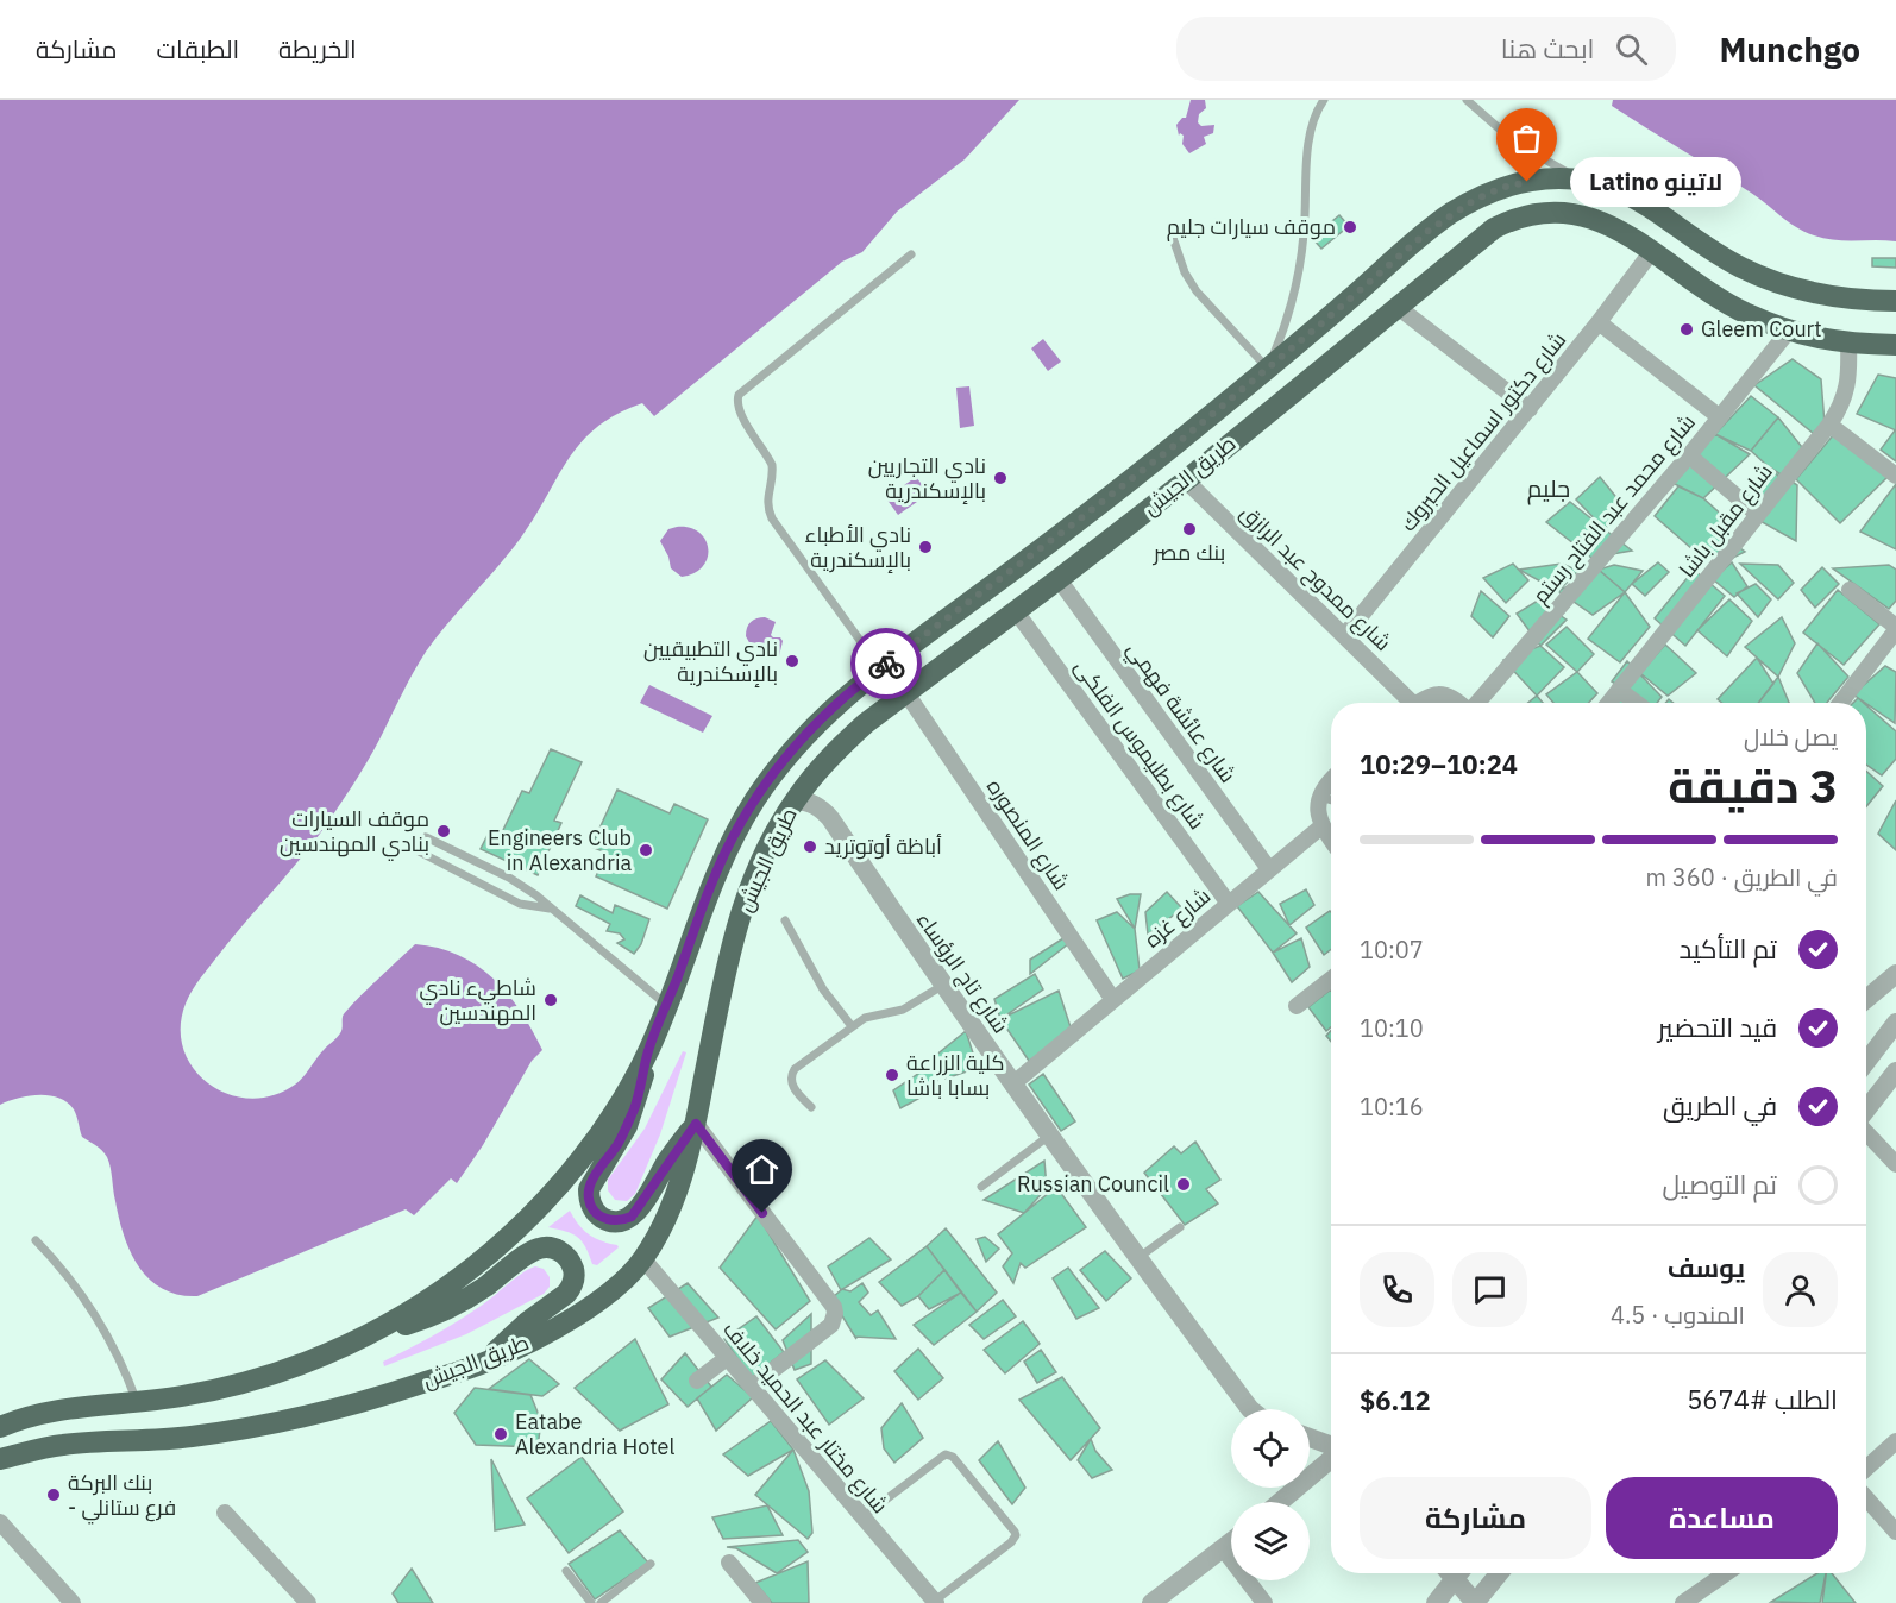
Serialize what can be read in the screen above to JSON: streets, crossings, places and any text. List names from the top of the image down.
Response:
{
  "streets": {
    "highway": ["طريق الجيش"],
    "street": [
      "شارع دكتور اسماعيل الحبروك",
      "شارع محمد عبد الفتاح رستم",
      "شارع مقبل باشا",
      "شارع ممدوح عبد الرازق",
      "شارع عائشة فهمي",
      "شارع بطليموس الفلكى",
      "شارع المنصوره",
      "شارع غزه",
      "شارع تاج الرؤساء",
      "شارع مختار عبد الحميد خلاف"
    ]
  },
  "crossings": [
    ["شارع دكتور اسماعيل الحبروك", "طريق الجيش"],
    ["شارع دكتور اسماعيل الحبروك", "شارع ممدوح عبد الرازق"],
    ["طريق الجيش", "شارع محمد عبد الفتاح رستم"],
    ["طريق الجيش", "شارع مقبل باشا"],
    ["طريق الجيش", "شارع ممدوح عبد الرازق"],
    ["طريق الجيش", "شارع عائشة فهمي"],
    ["طريق الجيش", "شارع بطليموس الفلكى"],
    ["طريق الجيش", "شارع المنصوره"],
    ["طريق الجيش", "شارع تاج الرؤساء"],
    ["طريق الجيش", "شارع مختار عبد الحميد خلاف"],
    ["شارع عائشة فهمي", "شارع غزه"],
    ["شارع بطليموس الفلكى", "شارع غزه"],
    ["شارع المنصوره", "شارع غزه"],
    ["شارع غزه", "شارع تاج الرؤساء"]
  ],
  "districts": ["جليم"],
  "places": [
    "لاتينو Latino",
    "موقف سيارات جليم",
    "Gleem Court",
    "نادي التجاريين بالإسكندرية",
    "بنك مصر",
    "نادي الأطباء بالإسكندرية",
    "نادي التطبيقيين بالإسكندرية",
    "موقف السيارات بنادي المهندسين",
    "أباظة أوتوتريد",
    "Engineers Club in Alexandria",
    "شاطيء نادي المهندسين",
    "كلية الزراعة بسابا باشا",
    "Russian Council",
    "Eatabe Alexandria Hotel",
    "بنك البركة - فرع ستانلي"
  ],
  "page": {
    "header": "Munchgo",
    "search": "ابحث هنا",
    "nav": ["الخريطة", "الطبقات", "مشاركة"],
    "bubble": "لاتينو Latino",
    "heading": ["3 دقيقة", "يصل خلال", "10:24–10:29"],
    "panel": [
      "يوسف",
      "المندوب · 4.5",
      "الطلب #5674",
      "$6.12"
    ],
    "bar": "في الطريق · 360 m",
    "list": [
      ["تم التأكيد", "10:07"],
      ["قيد التحضير", "10:10"],
      ["في الطريق", "10:16"],
      "تم التوصيل"
    ],
    "buttons": ["مساعدة", "مشاركة"]
  }
}
